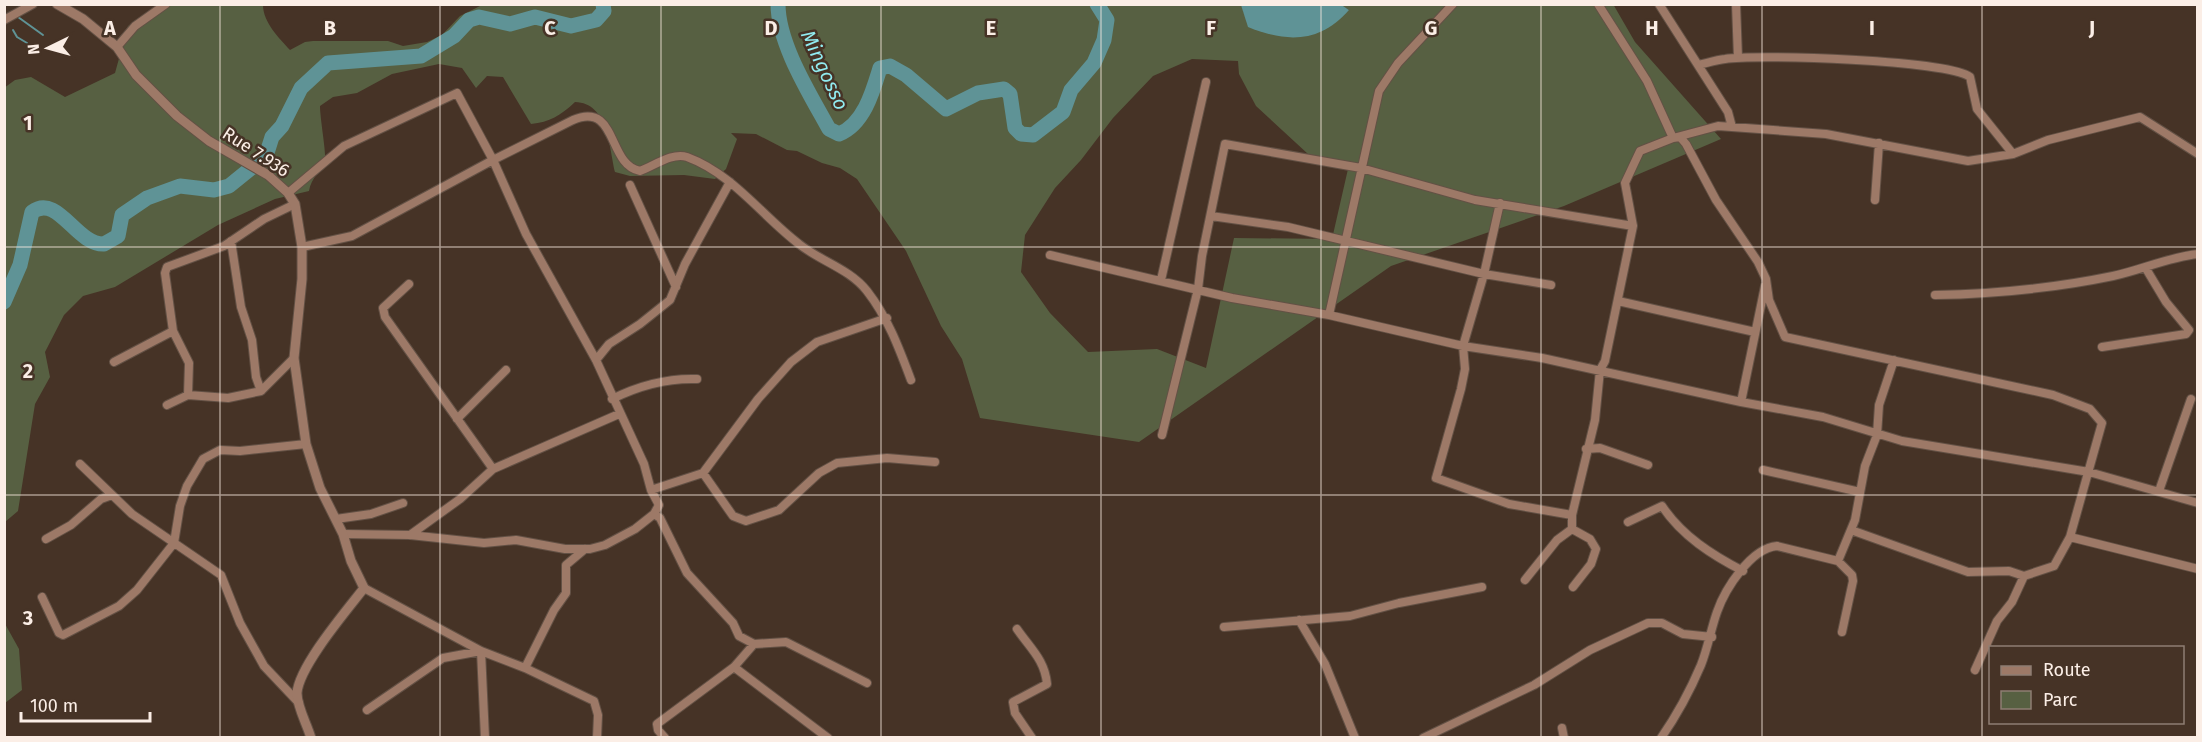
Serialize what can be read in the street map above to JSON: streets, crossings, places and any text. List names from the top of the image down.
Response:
{
  "streets": {
    "street": ["Rue 7.936"]
  },
  "water": ["Mingosso"],
  "legend": ["Route", "Parc"],
  "scale_bar": "100 m",
  "north": "left",
  "grid": {
    "columns": [
      "A",
      "B",
      "C",
      "D",
      "E",
      "F",
      "G",
      "H",
      "I",
      "J"
    ],
    "rows": ["1", "2", "3"]
  }
}
